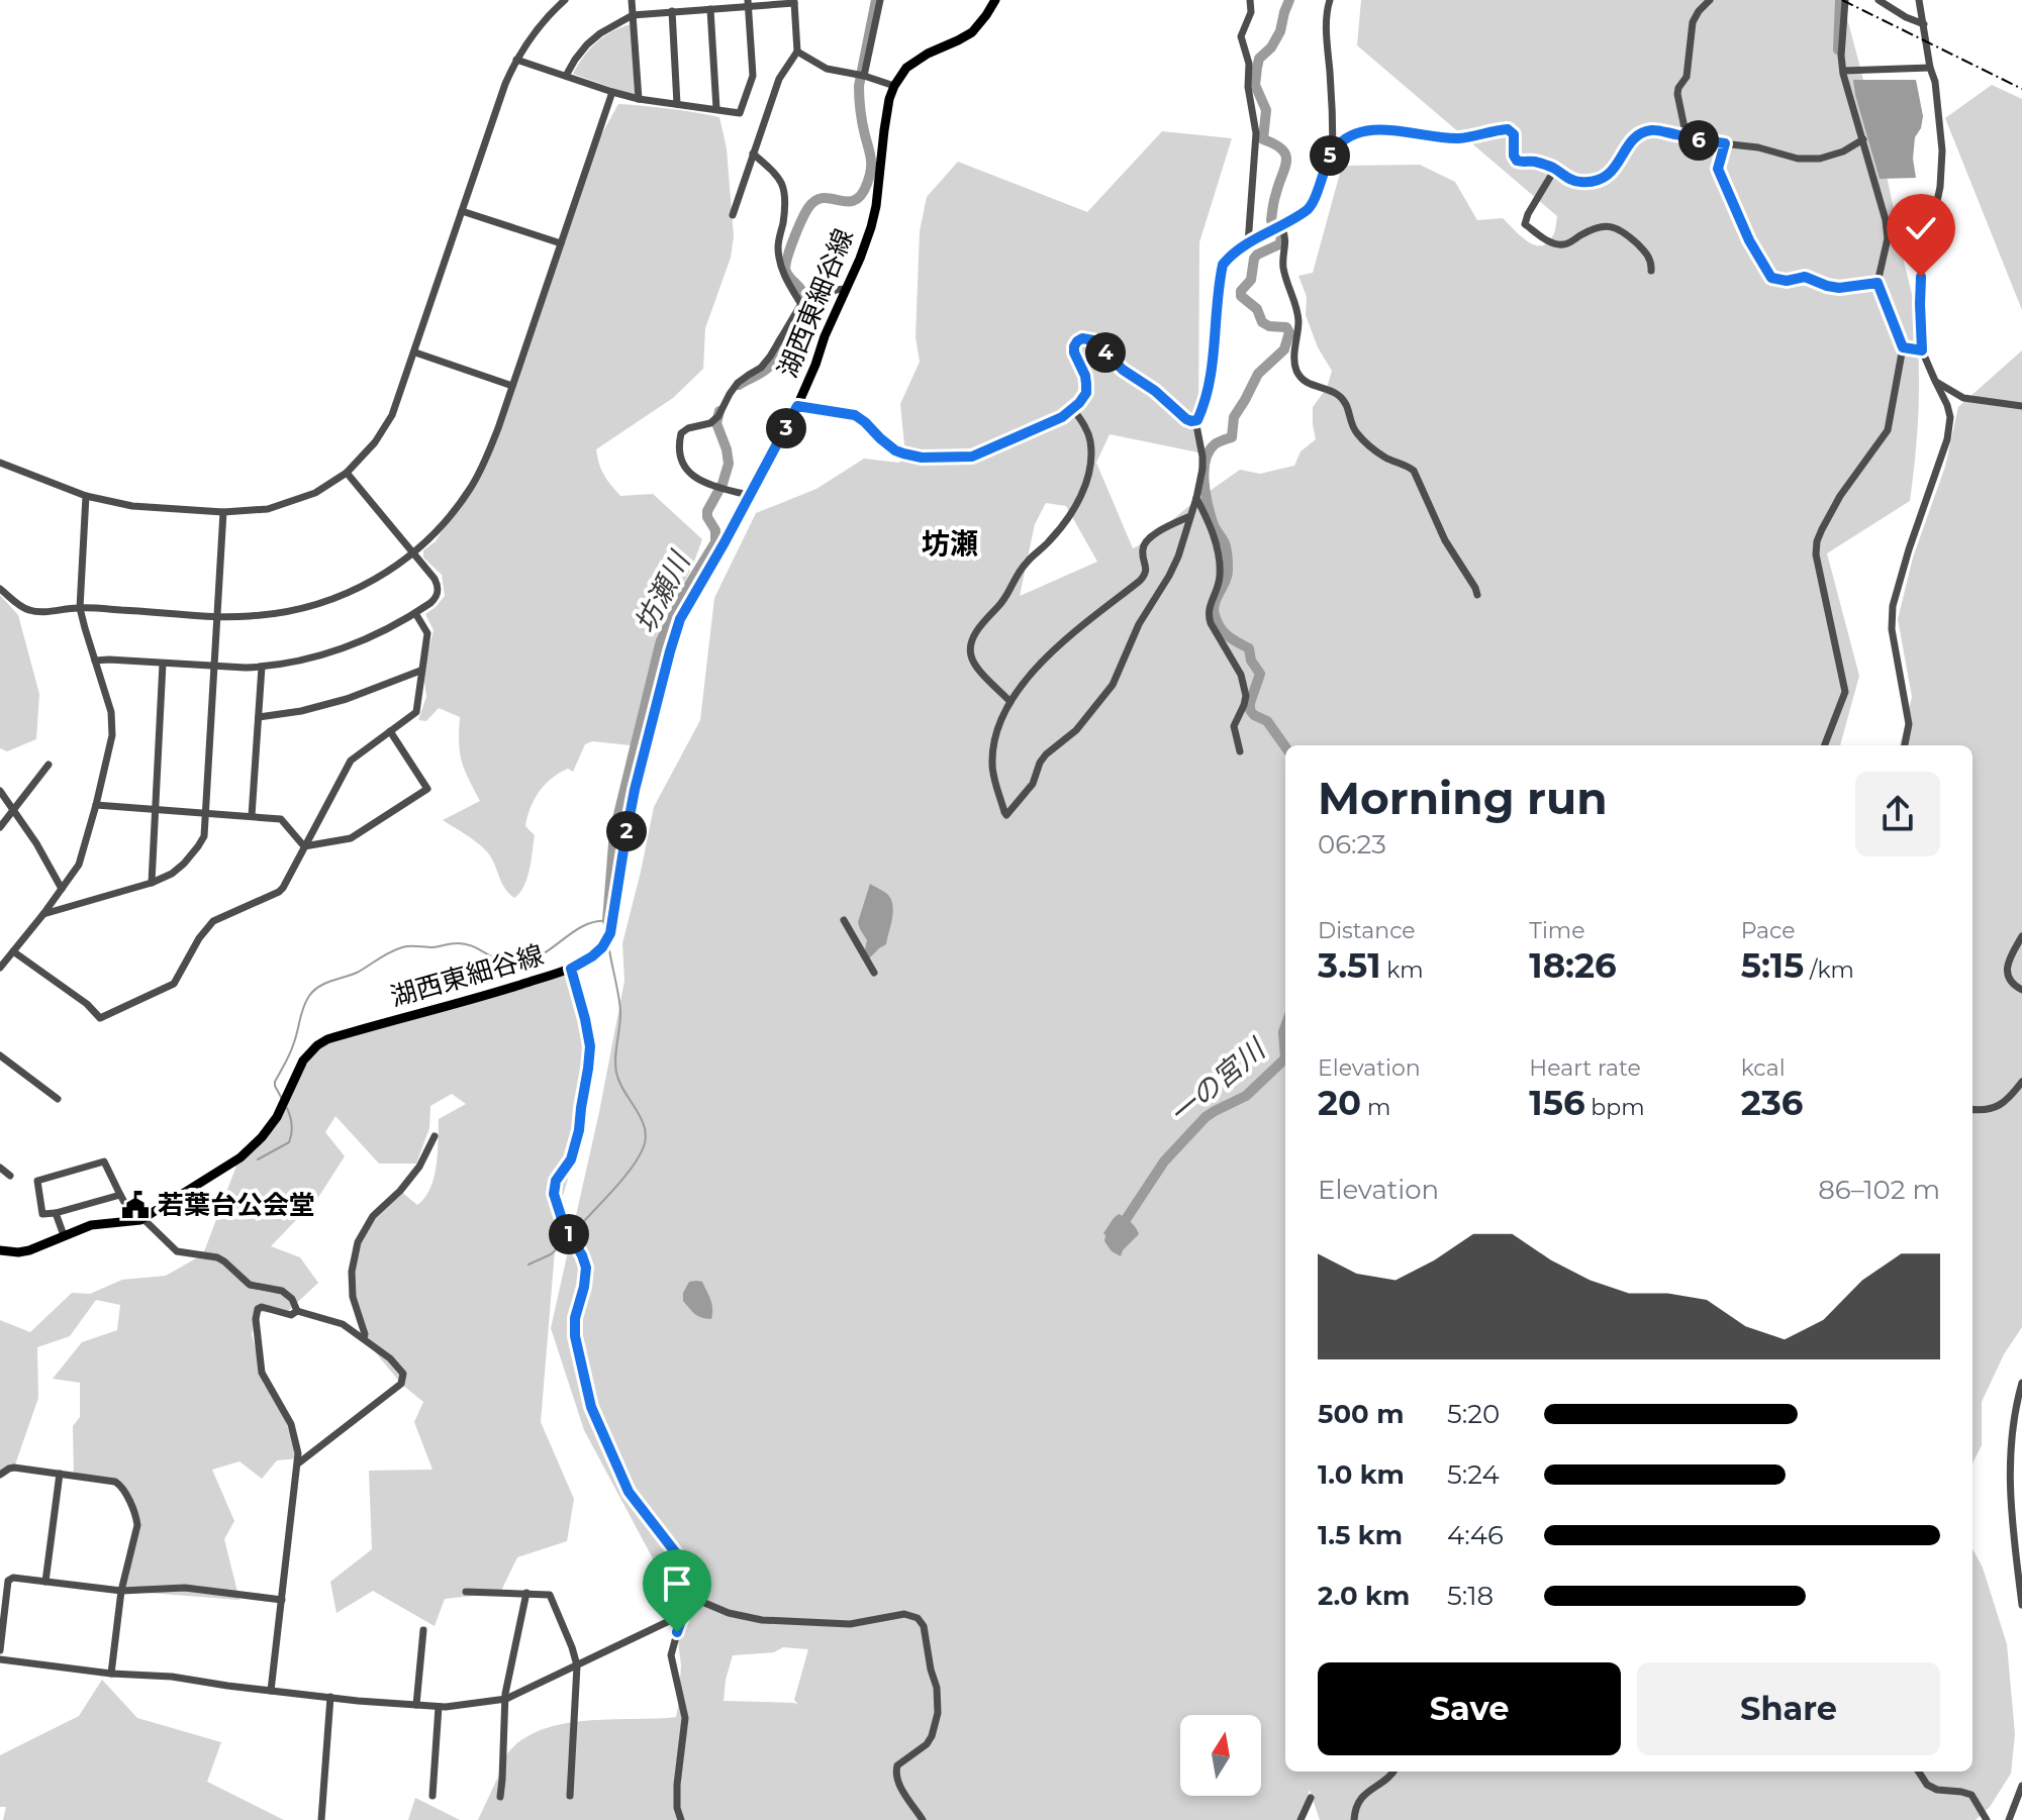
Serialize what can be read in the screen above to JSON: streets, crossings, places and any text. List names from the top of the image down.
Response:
{
  "streets": {
    "main road": ["湖西東細谷線"]
  },
  "districts": ["坊瀬"],
  "water": ["坊瀬川", "一の宮川"],
  "places": {
    "public building": ["若葉台公会堂"]
  },
  "north": "top",
  "page": {
    "pins": [
      "6",
      "5",
      "4",
      "3",
      "2",
      "1"
    ],
    "heading": ["Morning run", "06:23"],
    "stats": [
      ["Distance", "3.51 km"],
      ["Time", "18:26"],
      ["Pace", "5:15 /km"],
      ["Elevation", "20 m"],
      ["Heart rate", "156 bpm"],
      ["kcal", "236"]
    ],
    "chart": ["Elevation", "86–102 m"],
    "list": [
      {
        "name": "500 m",
        "note": "5:20"
      },
      {
        "name": "1.0 km",
        "note": "5:24"
      },
      {
        "name": "1.5 km",
        "note": "4:46"
      },
      {
        "name": "2.0 km",
        "note": "5:18"
      }
    ],
    "buttons": ["Save", "Share"]
  }
}
